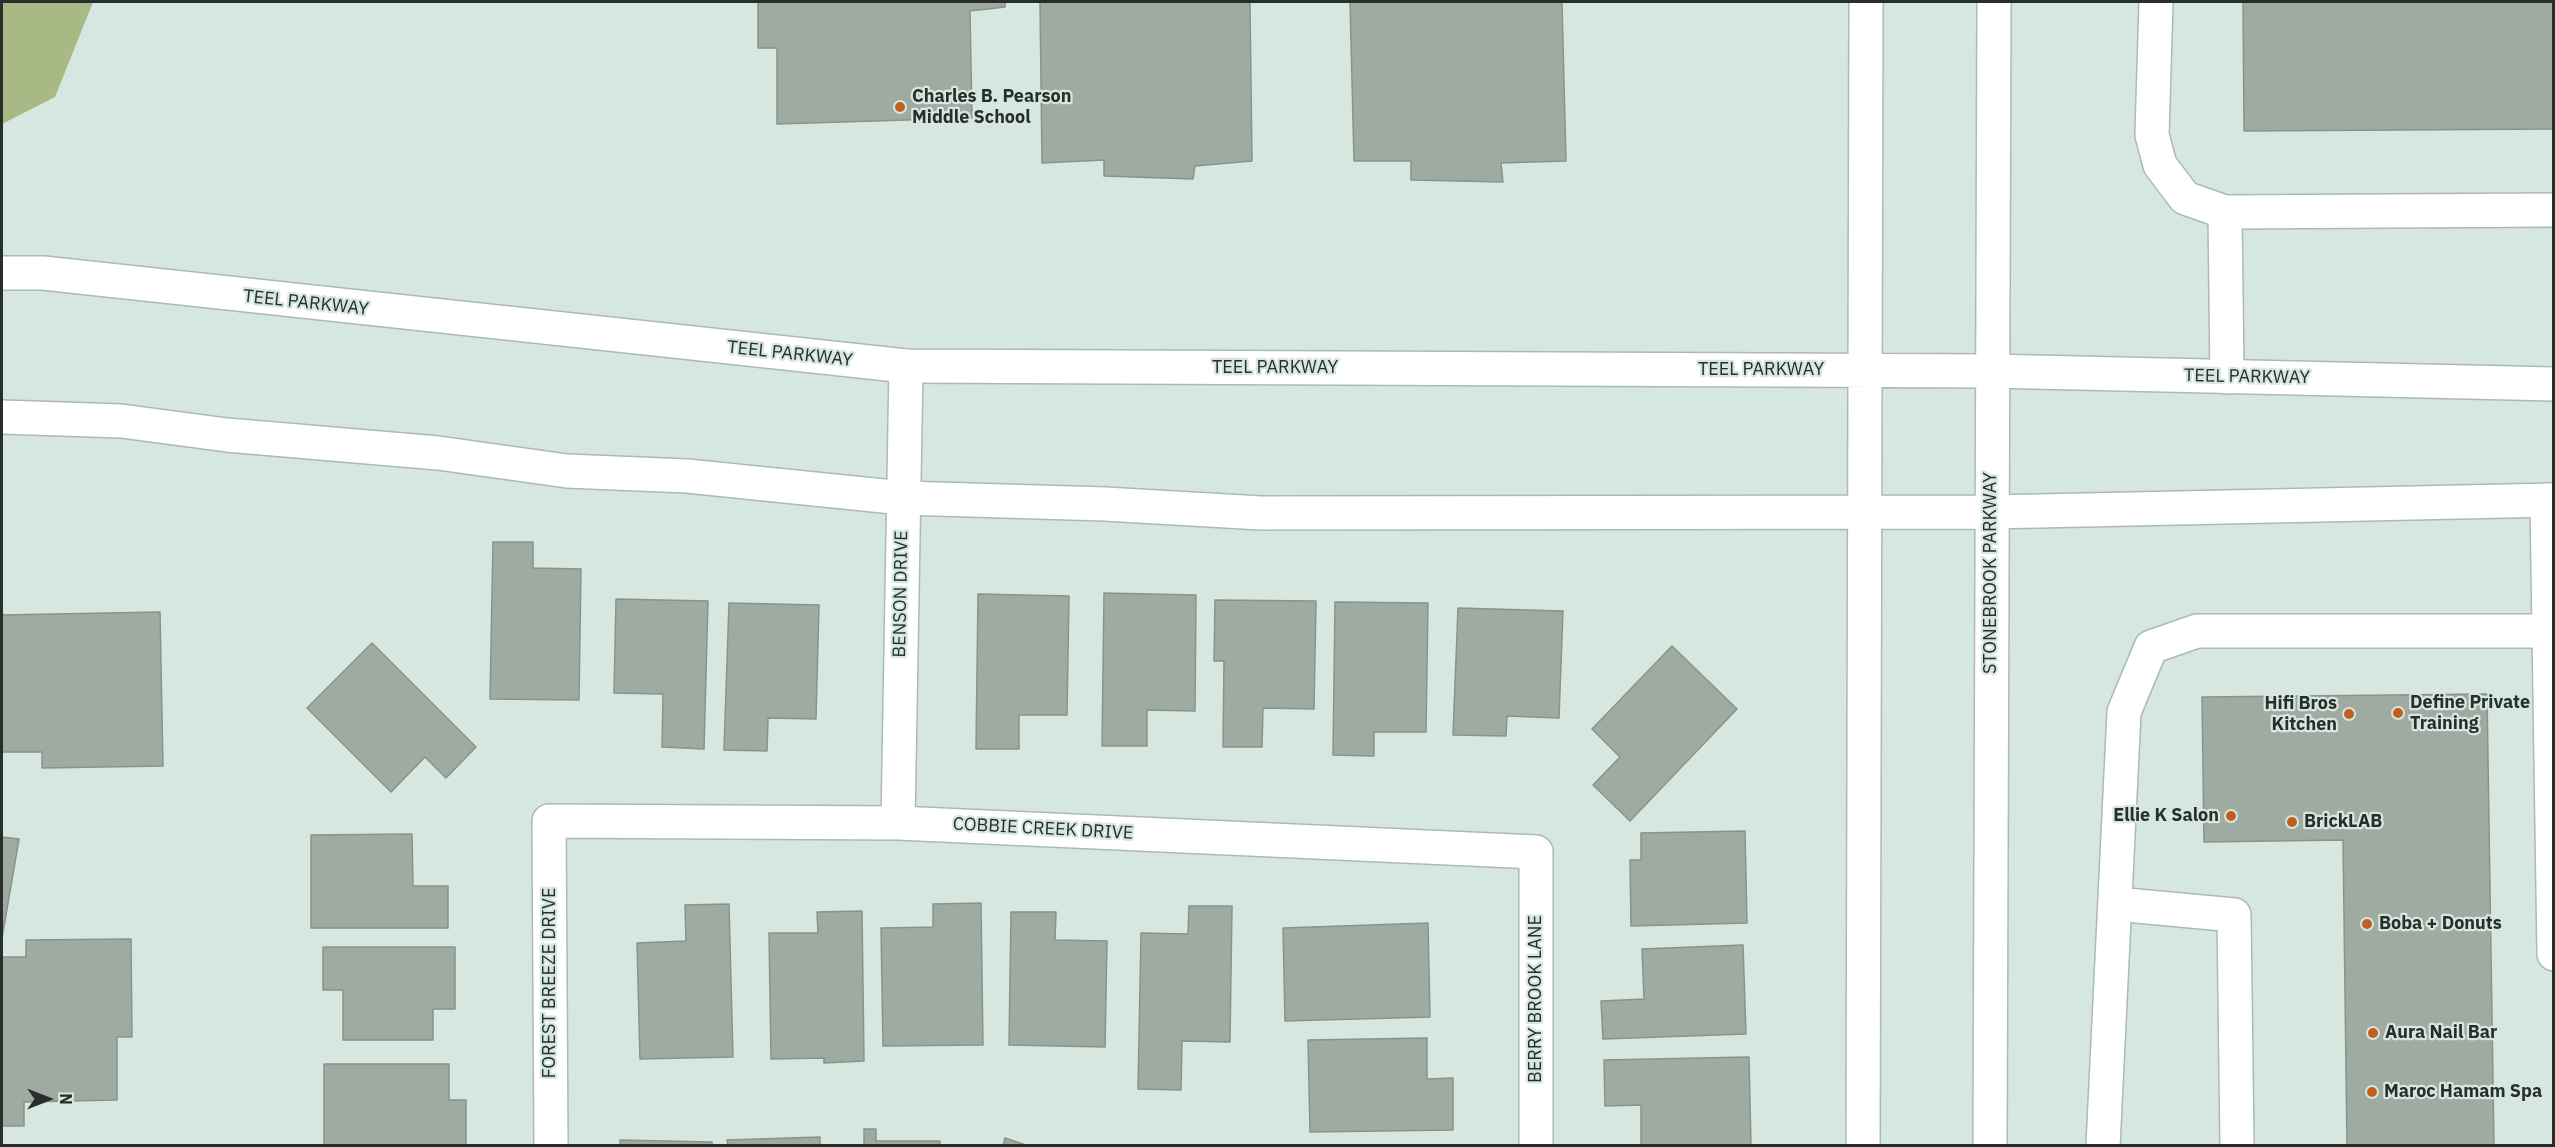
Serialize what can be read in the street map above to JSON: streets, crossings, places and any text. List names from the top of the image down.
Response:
{
  "streets": {
    "main road": [
      "TEEL PARKWAY",
      "STONEBROOK PARKWAY",
      "BENSON DRIVE",
      "COBBIE CREEK DRIVE",
      "FOREST BREEZE DRIVE",
      "BERRY BROOK LANE"
    ]
  },
  "crossings": [
    ["TEEL PARKWAY", "STONEBROOK PARKWAY"],
    ["TEEL PARKWAY", "BENSON DRIVE"],
    ["BENSON DRIVE", "COBBIE CREEK DRIVE"],
    ["COBBIE CREEK DRIVE", "FOREST BREEZE DRIVE"],
    ["COBBIE CREEK DRIVE", "BERRY BROOK LANE"]
  ],
  "places": [
    "Charles B. Pearson Middle School",
    "Define Private Training",
    "Hifi Bros Kitchen",
    "Ellie K Salon",
    "BrickLAB",
    "Boba + Donuts",
    "Aura Nail Bar",
    "Maroc Hamam Spa"
  ],
  "north": "right"
}
